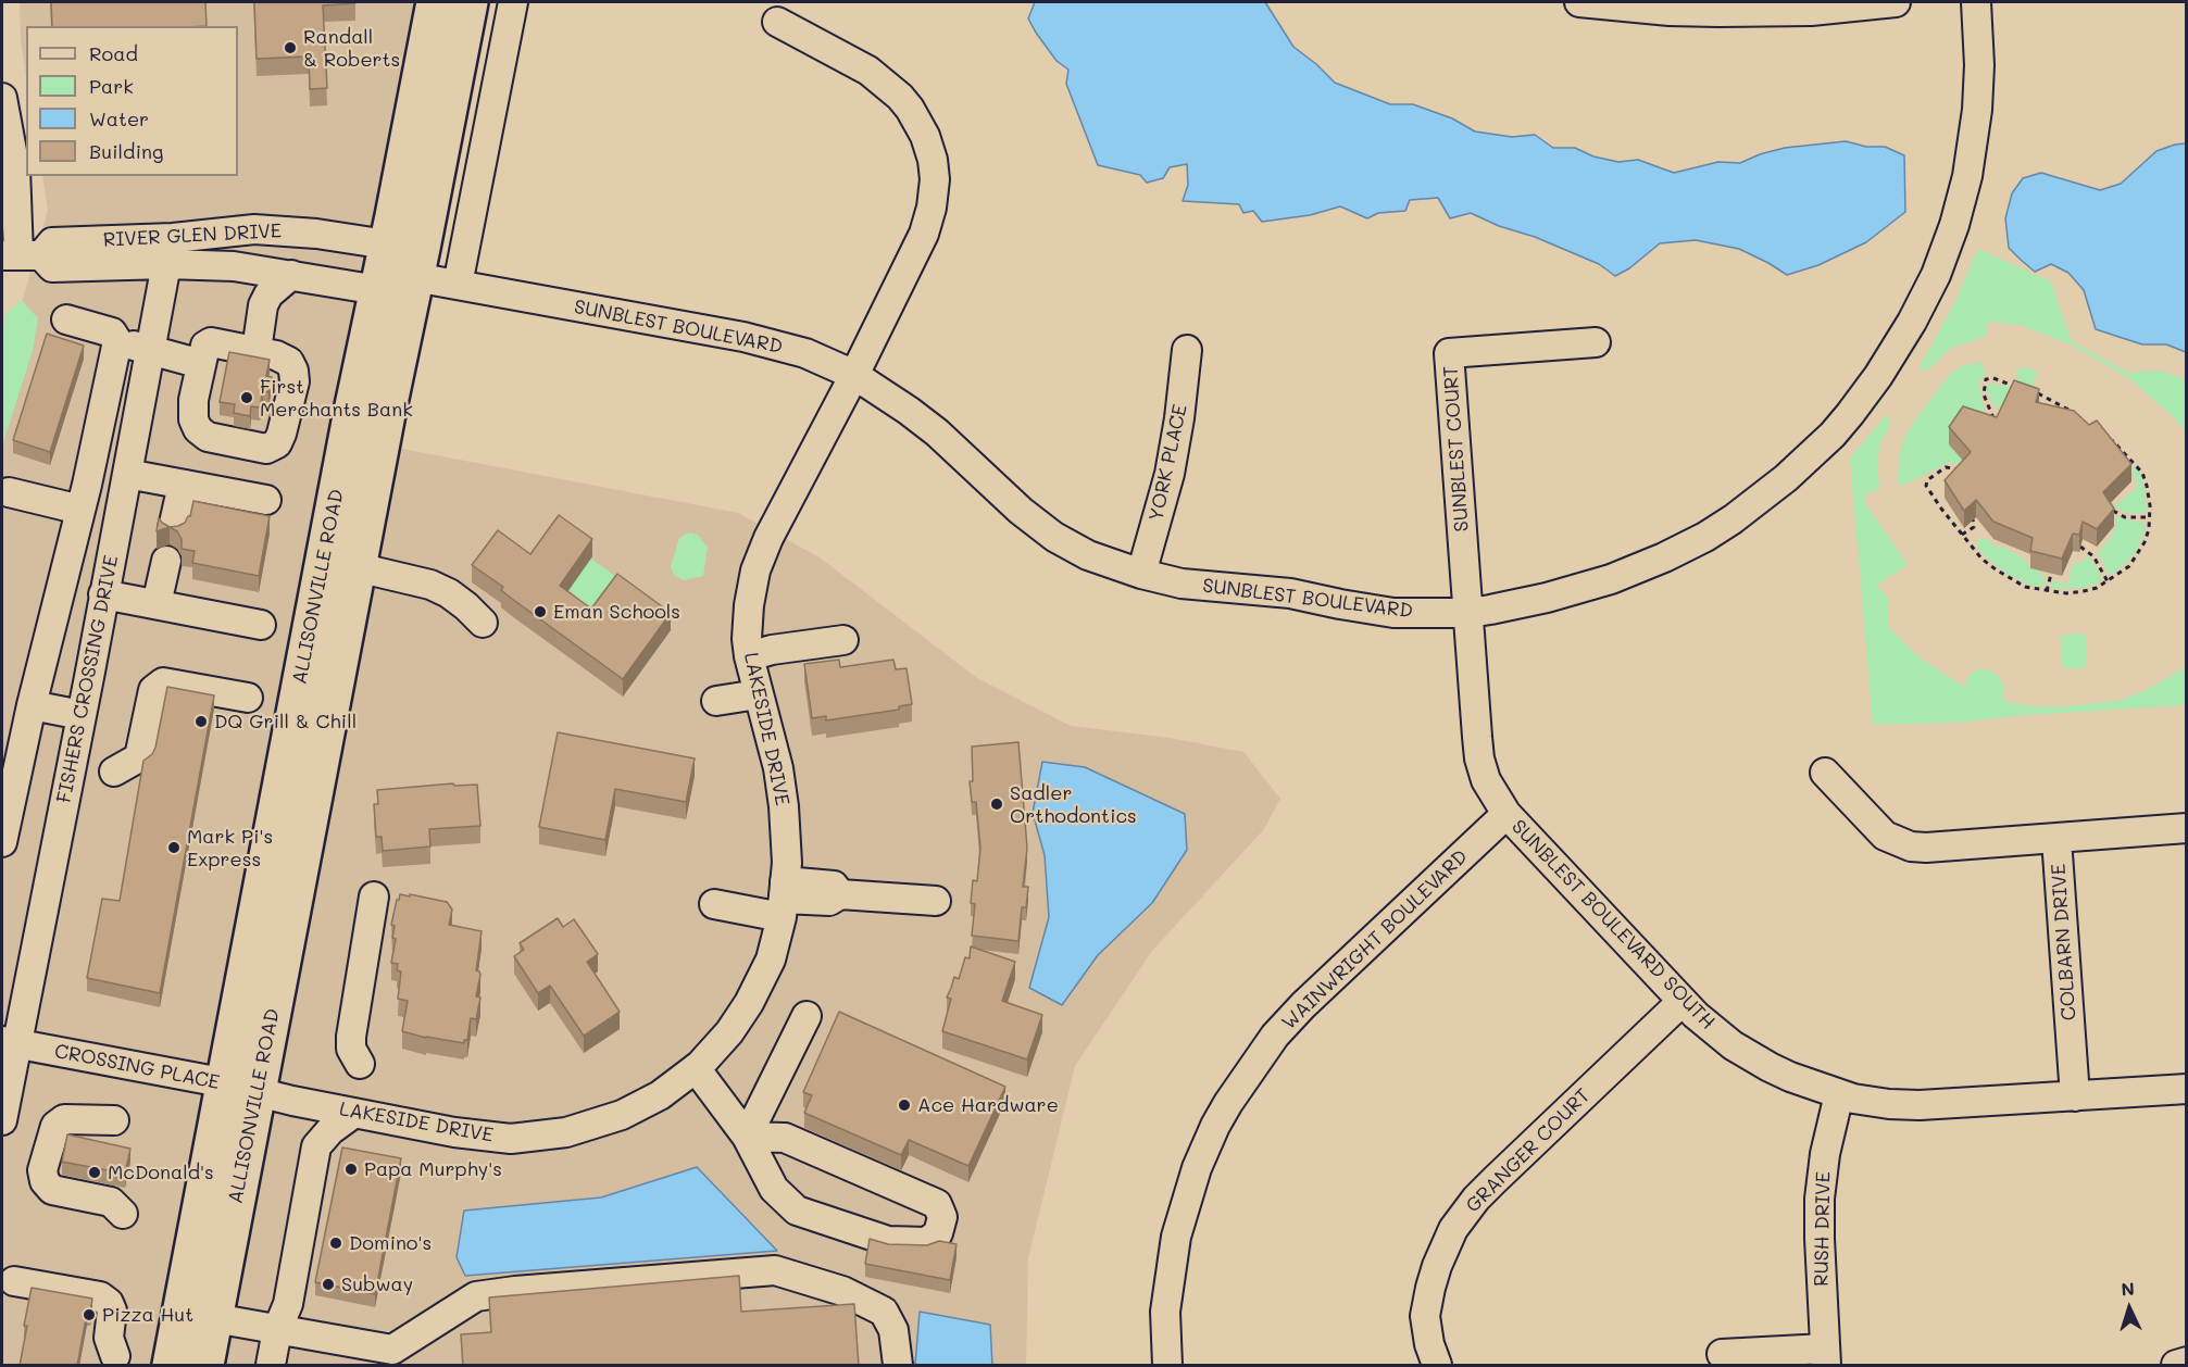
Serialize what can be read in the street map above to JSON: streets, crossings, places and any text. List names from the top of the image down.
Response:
{
  "streets": {
    "main road": ["ALLISONVILLE ROAD"],
    "street": [
      "RIVER GLEN DRIVE",
      "SUNBLEST BOULEVARD",
      "SUNBLEST COURT",
      "YORK PLACE",
      "FISHERS CROSSING DRIVE",
      "LAKESIDE DRIVE",
      "SUNBLEST BOULEVARD SOUTH",
      "WAINWRIGHT BOULEVARD",
      "COLBARN DRIVE",
      "CROSSING PLACE",
      "GRANGER COURT",
      "RUSH DRIVE"
    ]
  },
  "crossings": [
    ["RIVER GLEN DRIVE", "SUNBLEST BOULEVARD"],
    ["RIVER GLEN DRIVE", "ALLISONVILLE ROAD"],
    ["RIVER GLEN DRIVE", "FISHERS CROSSING DRIVE"],
    ["SUNBLEST BOULEVARD", "SUNBLEST COURT"],
    ["SUNBLEST BOULEVARD", "YORK PLACE"],
    ["SUNBLEST BOULEVARD", "ALLISONVILLE ROAD"],
    ["SUNBLEST BOULEVARD", "LAKESIDE DRIVE"],
    ["SUNBLEST BOULEVARD", "SUNBLEST BOULEVARD SOUTH"],
    ["SUNBLEST COURT", "SUNBLEST BOULEVARD SOUTH"],
    ["ALLISONVILLE ROAD", "LAKESIDE DRIVE"],
    ["ALLISONVILLE ROAD", "CROSSING PLACE"],
    ["FISHERS CROSSING DRIVE", "CROSSING PLACE"],
    ["LAKESIDE DRIVE", "CROSSING PLACE"],
    ["SUNBLEST BOULEVARD SOUTH", "WAINWRIGHT BOULEVARD"],
    ["SUNBLEST BOULEVARD SOUTH", "COLBARN DRIVE"],
    ["SUNBLEST BOULEVARD SOUTH", "GRANGER COURT"],
    ["SUNBLEST BOULEVARD SOUTH", "RUSH DRIVE"]
  ],
  "places": [
    "Randall & Roberts",
    "First Merchants Bank",
    "Eman Schools",
    "DQ Grill & Chill",
    "Sadler Orthodontics",
    "Mark Pi's Express",
    "Ace Hardware",
    "Papa Murphy's",
    "McDonald's",
    "Domino's",
    "Subway",
    "Pizza Hut"
  ],
  "legend": [
    "Road",
    "Park",
    "Water",
    "Building"
  ],
  "north": "top"
}
